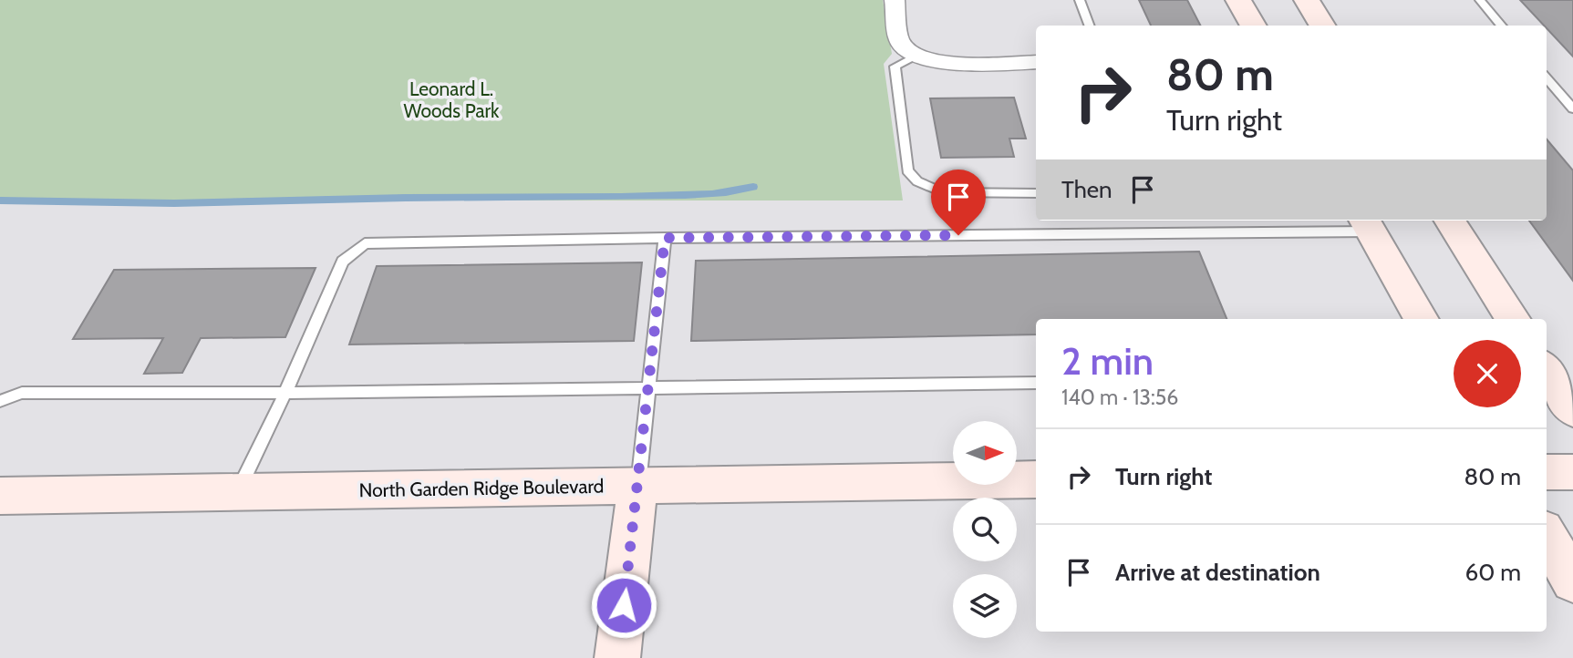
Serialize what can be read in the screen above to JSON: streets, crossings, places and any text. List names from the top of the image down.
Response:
{
  "streets": {
    "main road": ["North Garden Ridge Boulevard"]
  },
  "parks": ["Leonard L. Woods Park"],
  "north": "right",
  "page": {
    "turn": ["80 m", "Turn right"],
    "then": "Then",
    "heading": ["2 min", "140 m · 13:56"],
    "list": [
      {
        "name": "Turn right",
        "value": "80 m"
      },
      {
        "name": "Arrive at destination",
        "value": "60 m"
      }
    ]
  }
}
